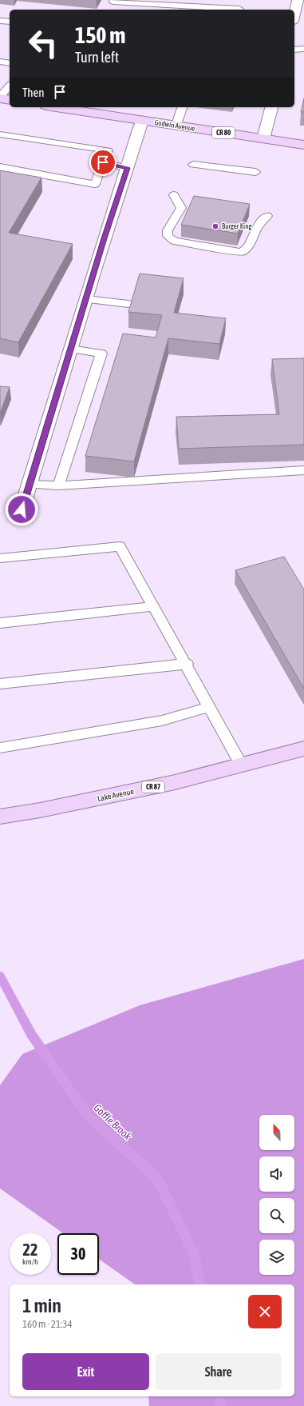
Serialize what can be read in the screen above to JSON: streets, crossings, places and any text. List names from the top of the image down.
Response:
{
  "streets": {
    "main road": [
      "Godwin Avenue",
      "CR 80",
      "CR 87",
      "Lake Avenue"
    ]
  },
  "water": ["Goffle Brook"],
  "places": ["Burger King"],
  "north": "top",
  "page": {
    "turn": ["150 m", "Turn left"],
    "then": "Then",
    "speed": "22 km/h",
    "limit": "30",
    "heading": ["1 min", "160 m · 21:34"],
    "buttons": ["Exit", "Share"]
  }
}
